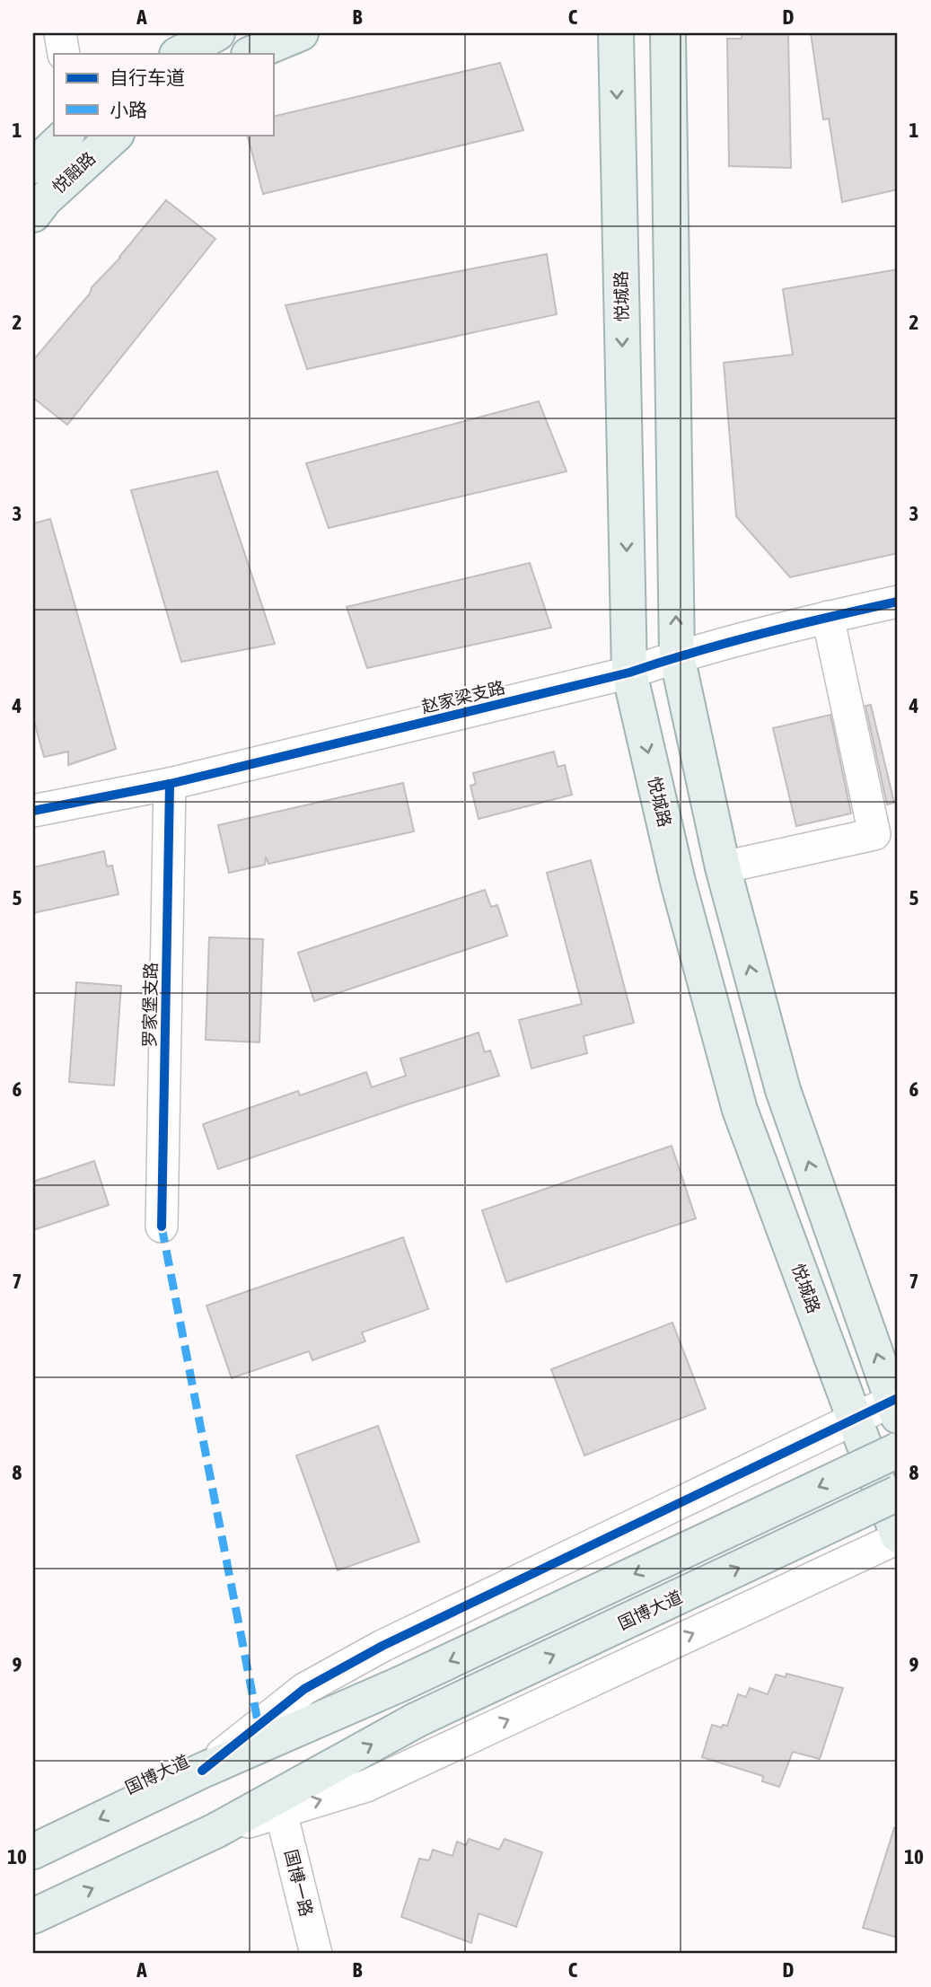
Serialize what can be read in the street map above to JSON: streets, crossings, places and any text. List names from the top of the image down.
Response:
{
  "streets": {
    "main road": ["悦融路", "悦城路", "国博大道"],
    "street": ["赵家梁支路", "罗家堡支路", "国博一路"]
  },
  "crossings": [
    ["悦城路", "赵家梁支路"],
    ["赵家梁支路", "罗家堡支路"]
  ],
  "legend": ["自行车道", "小路"],
  "grid": {
    "columns": [
      "A",
      "B",
      "C",
      "D"
    ],
    "rows": [
      "1",
      "2",
      "3",
      "4",
      "5",
      "6",
      "7",
      "8",
      "9",
      "10"
    ]
  }
}
